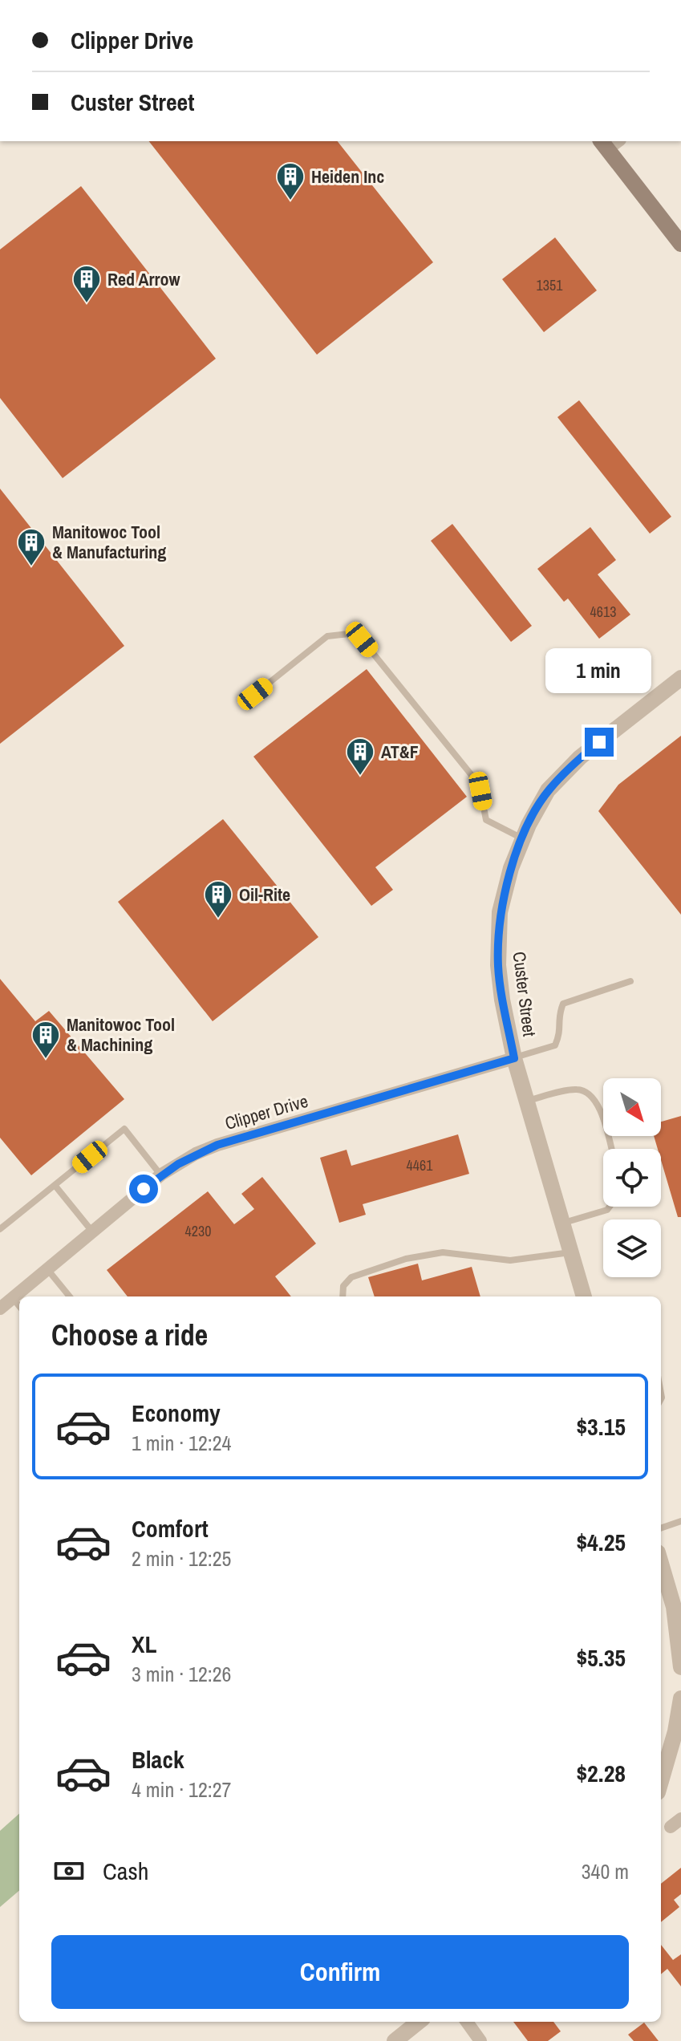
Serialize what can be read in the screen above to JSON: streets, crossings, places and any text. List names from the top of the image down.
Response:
{
  "streets": {
    "street": ["Custer Street", "Clipper Drive"]
  },
  "crossings": [
    ["Custer Street", "Clipper Drive"]
  ],
  "places": {
    "building": [
      "Heiden Inc",
      "Red Arrow",
      "Manitowoc Tool & Manufacturing",
      "AT&F",
      "Oil-Rite",
      "Manitowoc Tool & Machining"
    ]
  },
  "house_numbers": [
    "1351",
    "4613",
    "4461",
    "4230"
  ],
  "north": "bottom right",
  "page": {
    "banner": ["Clipper Drive", "Custer Street"],
    "bubble": "1 min",
    "heading": "Choose a ride",
    "list": [
      {
        "name": "Economy",
        "note": "1 min · 12:24",
        "value": "$3.15"
      },
      {
        "name": "Comfort",
        "note": "2 min · 12:25",
        "value": "$4.25"
      },
      {
        "name": "XL",
        "note": "3 min · 12:26",
        "value": "$5.35"
      },
      {
        "name": "Black",
        "note": "4 min · 12:27",
        "value": "$2.28"
      }
    ],
    "pay": ["Cash", "340 m"],
    "buttons": "Confirm"
  }
}
